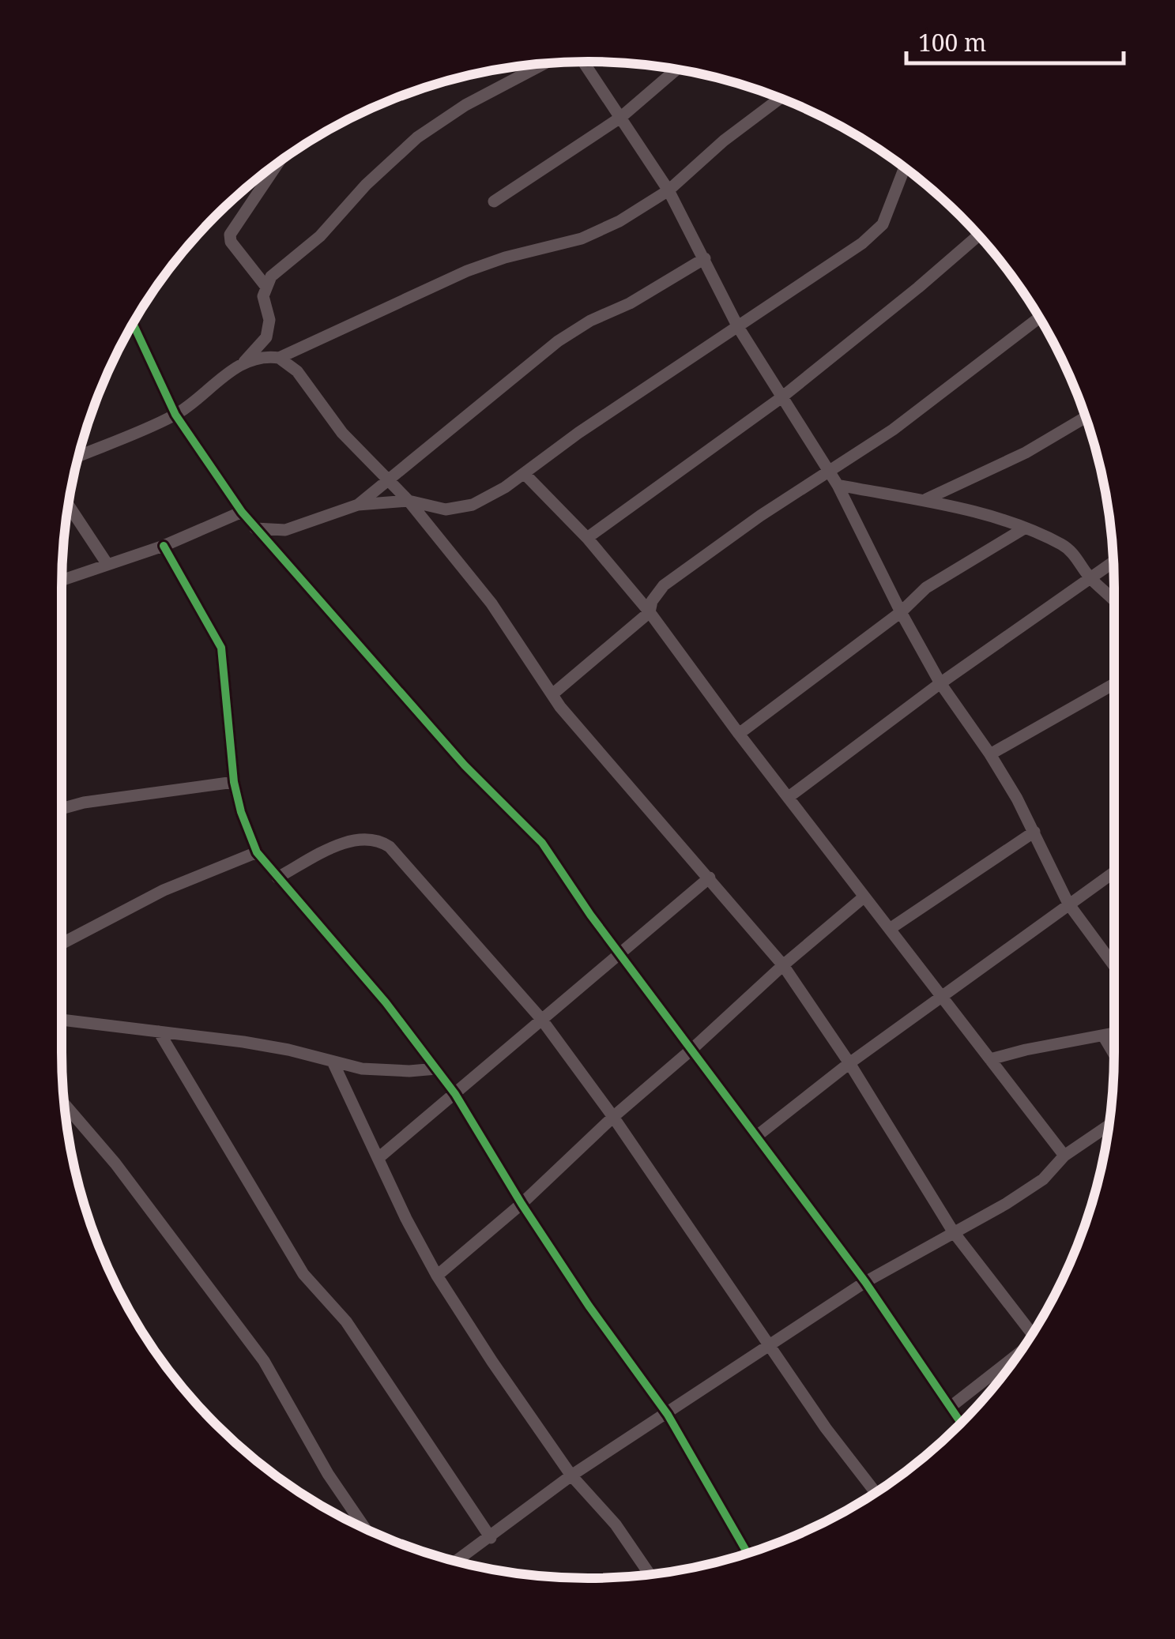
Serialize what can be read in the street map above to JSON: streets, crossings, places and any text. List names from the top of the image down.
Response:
{
  "scale_bar": "100 m"
}
